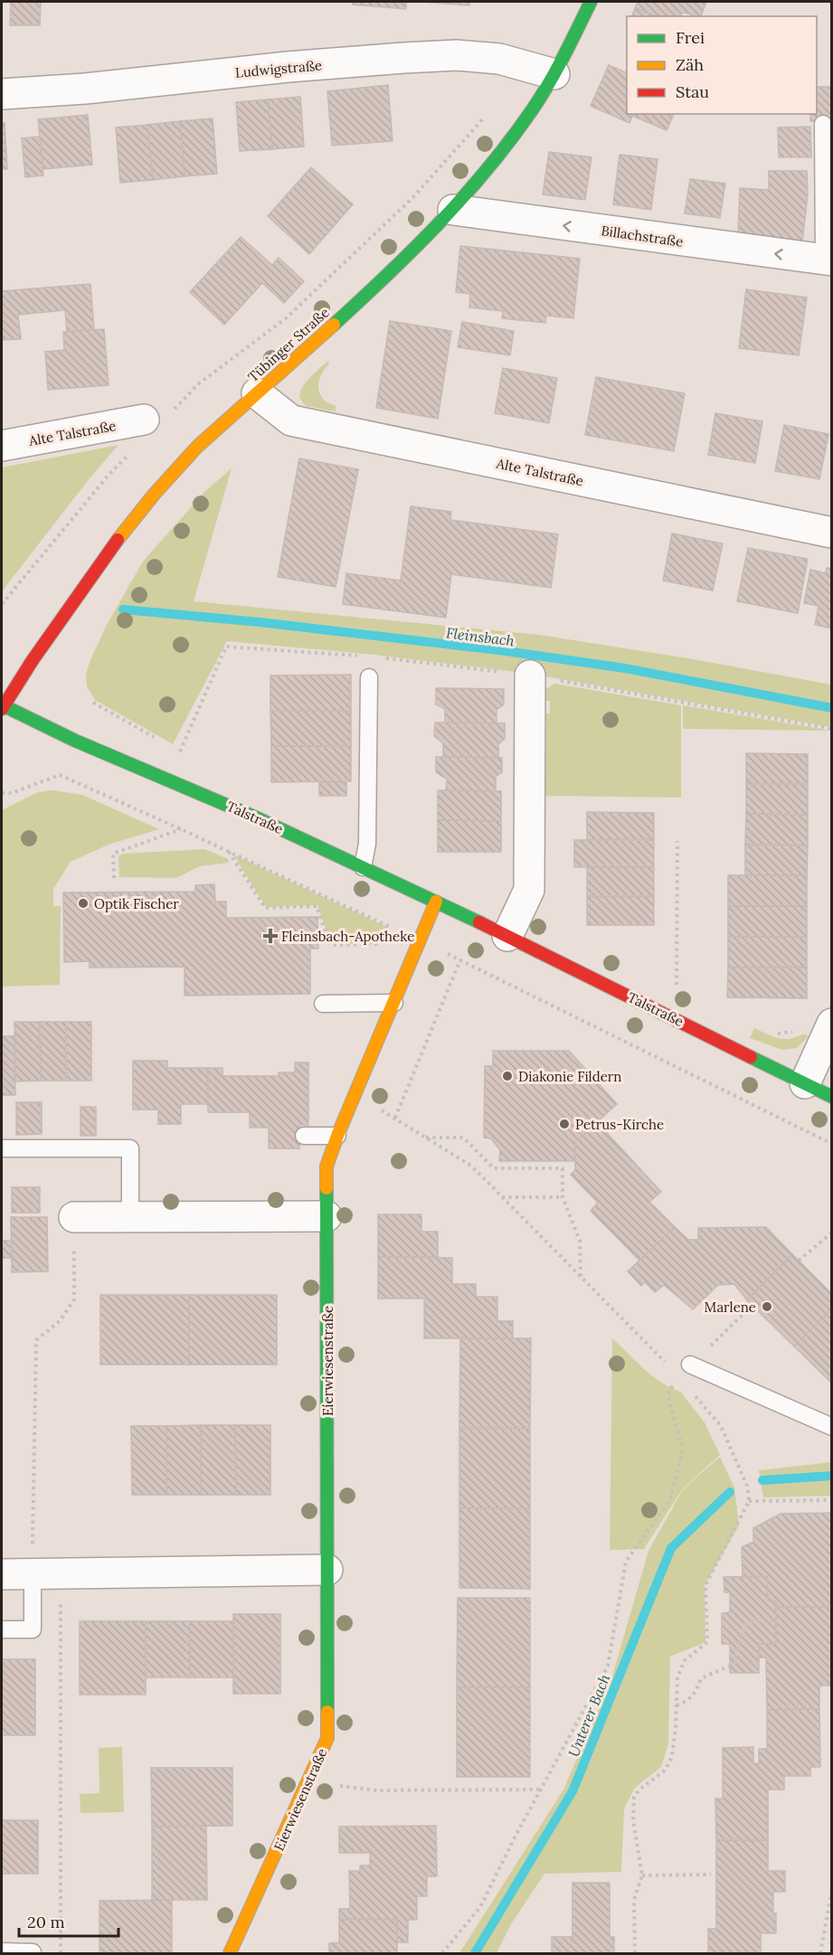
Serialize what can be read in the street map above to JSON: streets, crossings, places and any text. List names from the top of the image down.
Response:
{
  "streets": {
    "main road": ["Tübinger Straße", "Talstraße", "Eierwiesenstraße"],
    "street": ["Ludwigstraße", "Billachstraße", "Alte Talstraße"]
  },
  "crossings": [
    ["Ludwigstraße", "Tübinger Straße"],
    ["Billachstraße", "Tübinger Straße"],
    ["Tübinger Straße", "Alte Talstraße"],
    ["Tübinger Straße", "Talstraße"],
    ["Talstraße", "Eierwiesenstraße"]
  ],
  "one_way": ["Billachstraße"],
  "water": ["Fleinsbach", "Unterer Bach"],
  "places": {
    "other": [
      "Optik Fischer",
      "Diakonie Fildern",
      "Petrus-Kirche",
      "Marlene"
    ],
    "health": ["Fleinsbach-Apotheke"]
  },
  "legend": ["Frei", "Zäh", "Stau"],
  "scale_bar": "20 m"
}
